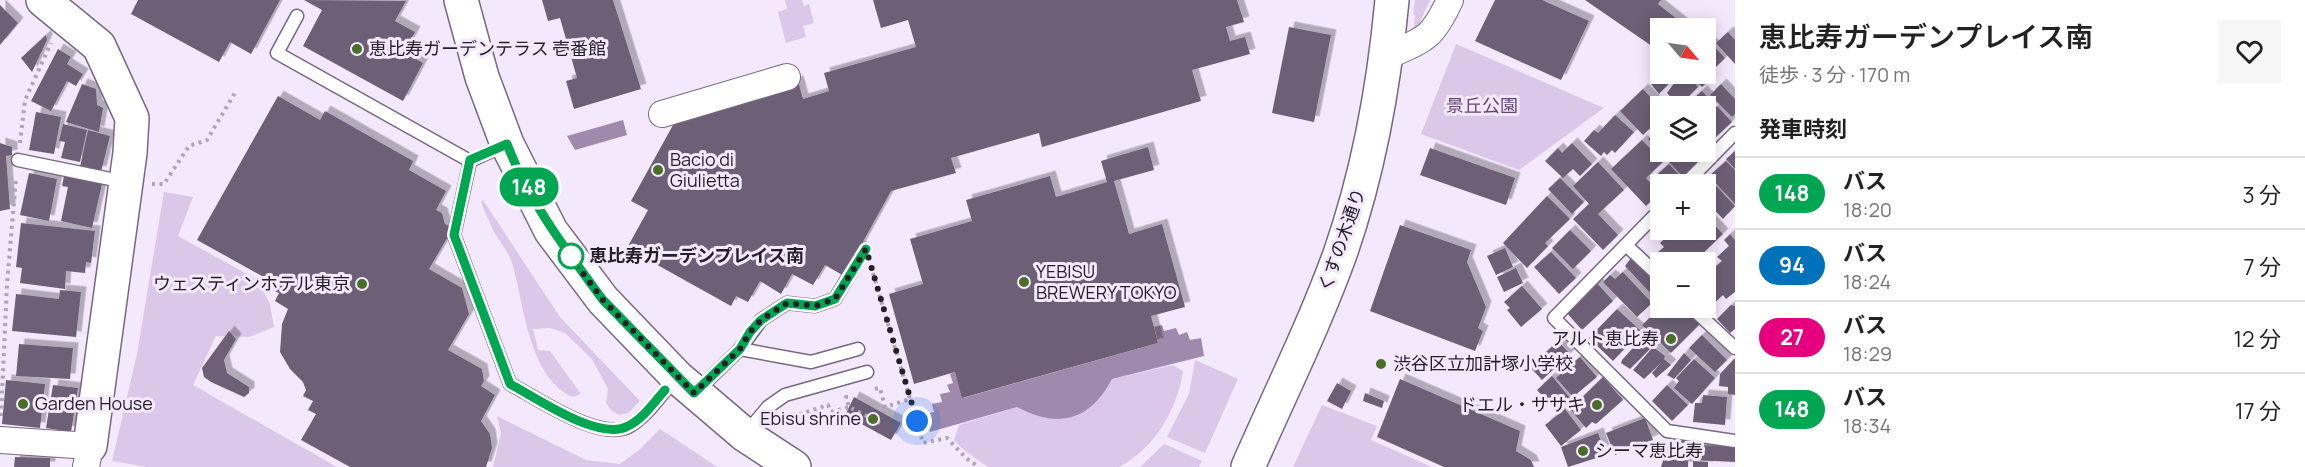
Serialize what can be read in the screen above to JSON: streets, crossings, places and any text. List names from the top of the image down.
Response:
{
  "streets": {
    "street": ["くすの木通り"]
  },
  "parks": ["景丘公園"],
  "places": [
    "恵比寿ガーデンテラス 壱番館",
    "Bacio di Giulietta",
    "恵比寿ガーデンプレイス南",
    "YEBISU BREWERY TOKYO",
    "ウェスティンホテル東京",
    "アルト恵比寿",
    "渋谷区立加計塚小学校",
    "Garden House",
    "ドエル・ササキ",
    "Ebisu shrine",
    "シーマ恵比寿"
  ],
  "lines": ["bus line 148"],
  "north": "bottom right",
  "page": {
    "on_map": "148",
    "heading": [
      ["恵比寿ガーデンプレイス南", "徒歩 · 3 分 · 170 m"],
      "発車時刻"
    ],
    "map_buttons": ["+", "−"],
    "list": [
      {
        "mark": "148",
        "name": "バス",
        "note": "18:20",
        "value": "3 分"
      },
      {
        "mark": "94",
        "name": "バス",
        "note": "18:24",
        "value": "7 分"
      },
      {
        "mark": "27",
        "name": "バス",
        "note": "18:29",
        "value": "12 分"
      },
      {
        "mark": "148",
        "name": "バス",
        "note": "18:34",
        "value": "17 分"
      }
    ]
  }
}
